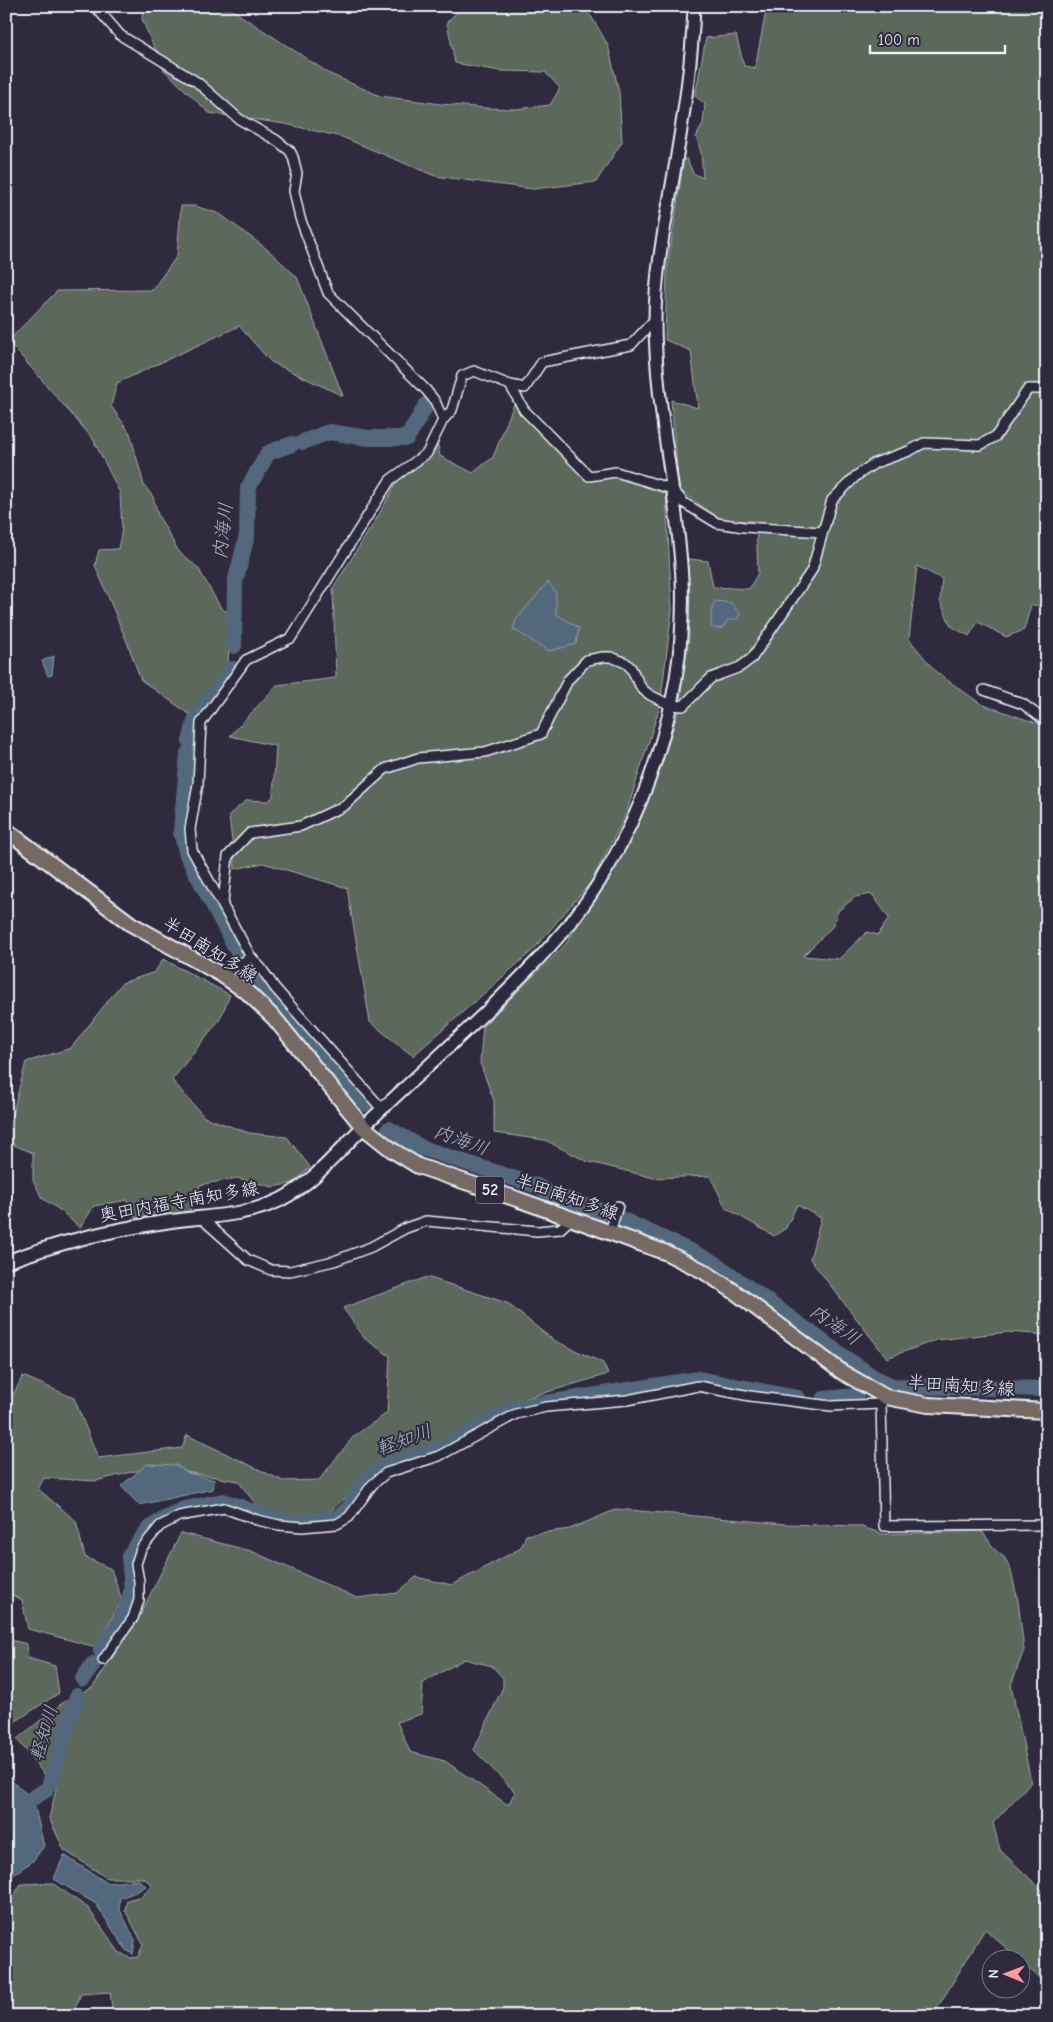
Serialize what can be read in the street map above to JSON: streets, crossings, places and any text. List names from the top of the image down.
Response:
{
  "streets": {
    "main road": ["半田南知多線", "52", "奥田内福寺南知多線"]
  },
  "crossings": [
    ["半田南知多線", "奥田内福寺南知多線"]
  ],
  "water": ["内海川", "軽知川"],
  "scale_bar": "100 m",
  "north": "left"
}
